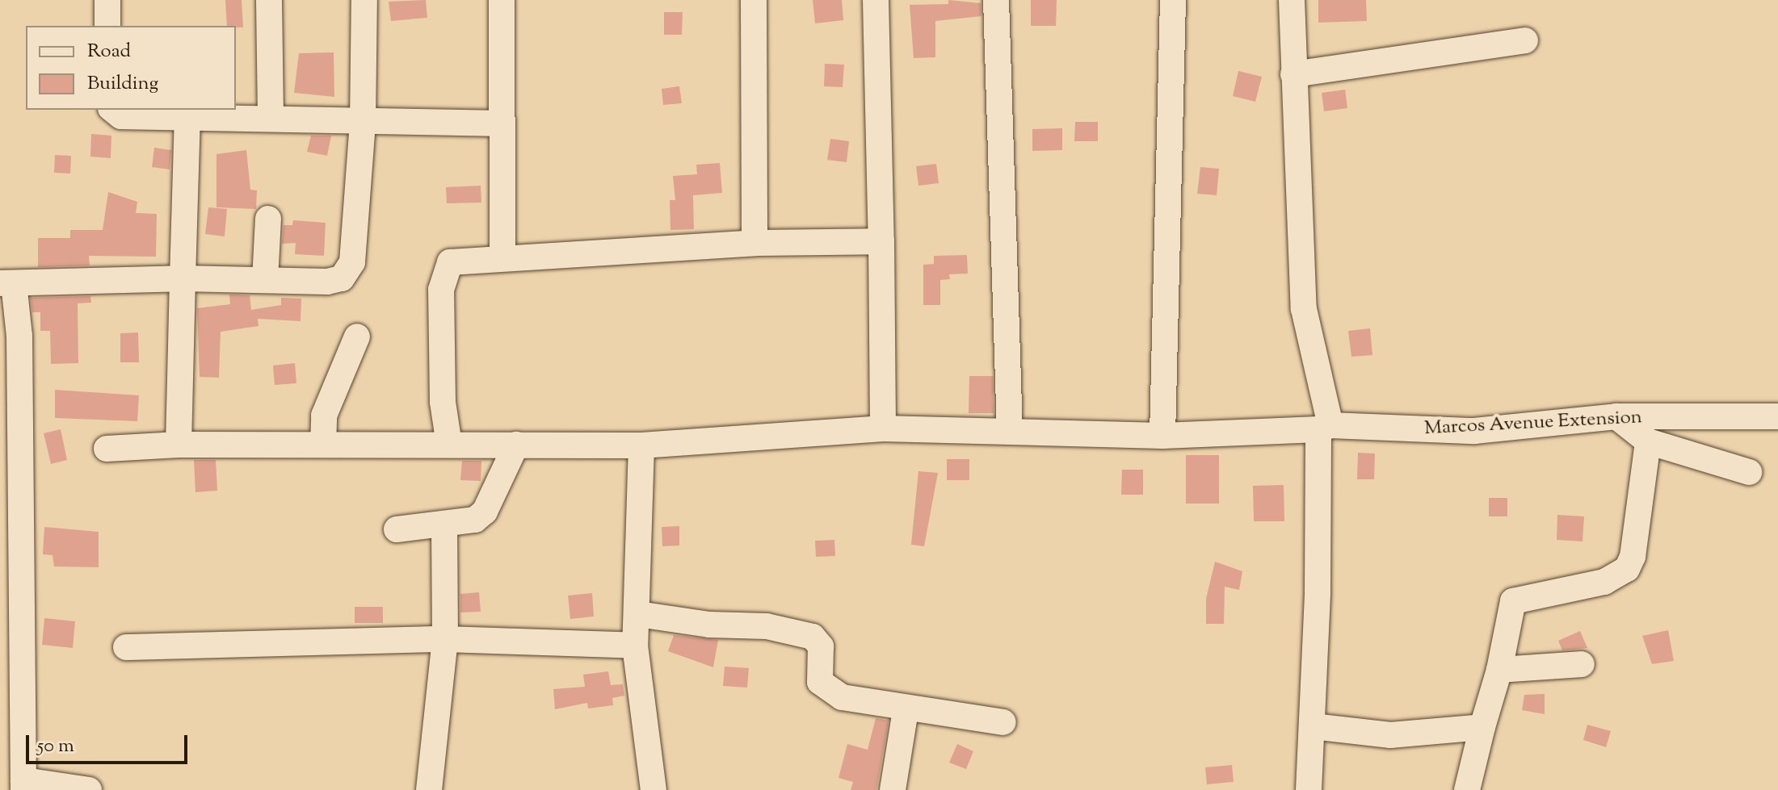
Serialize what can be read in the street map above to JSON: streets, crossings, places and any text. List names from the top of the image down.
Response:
{
  "streets": {
    "street": ["Marcos Avenue Extension"]
  },
  "legend": ["Road", "Building"],
  "scale_bar": "50 m"
}
